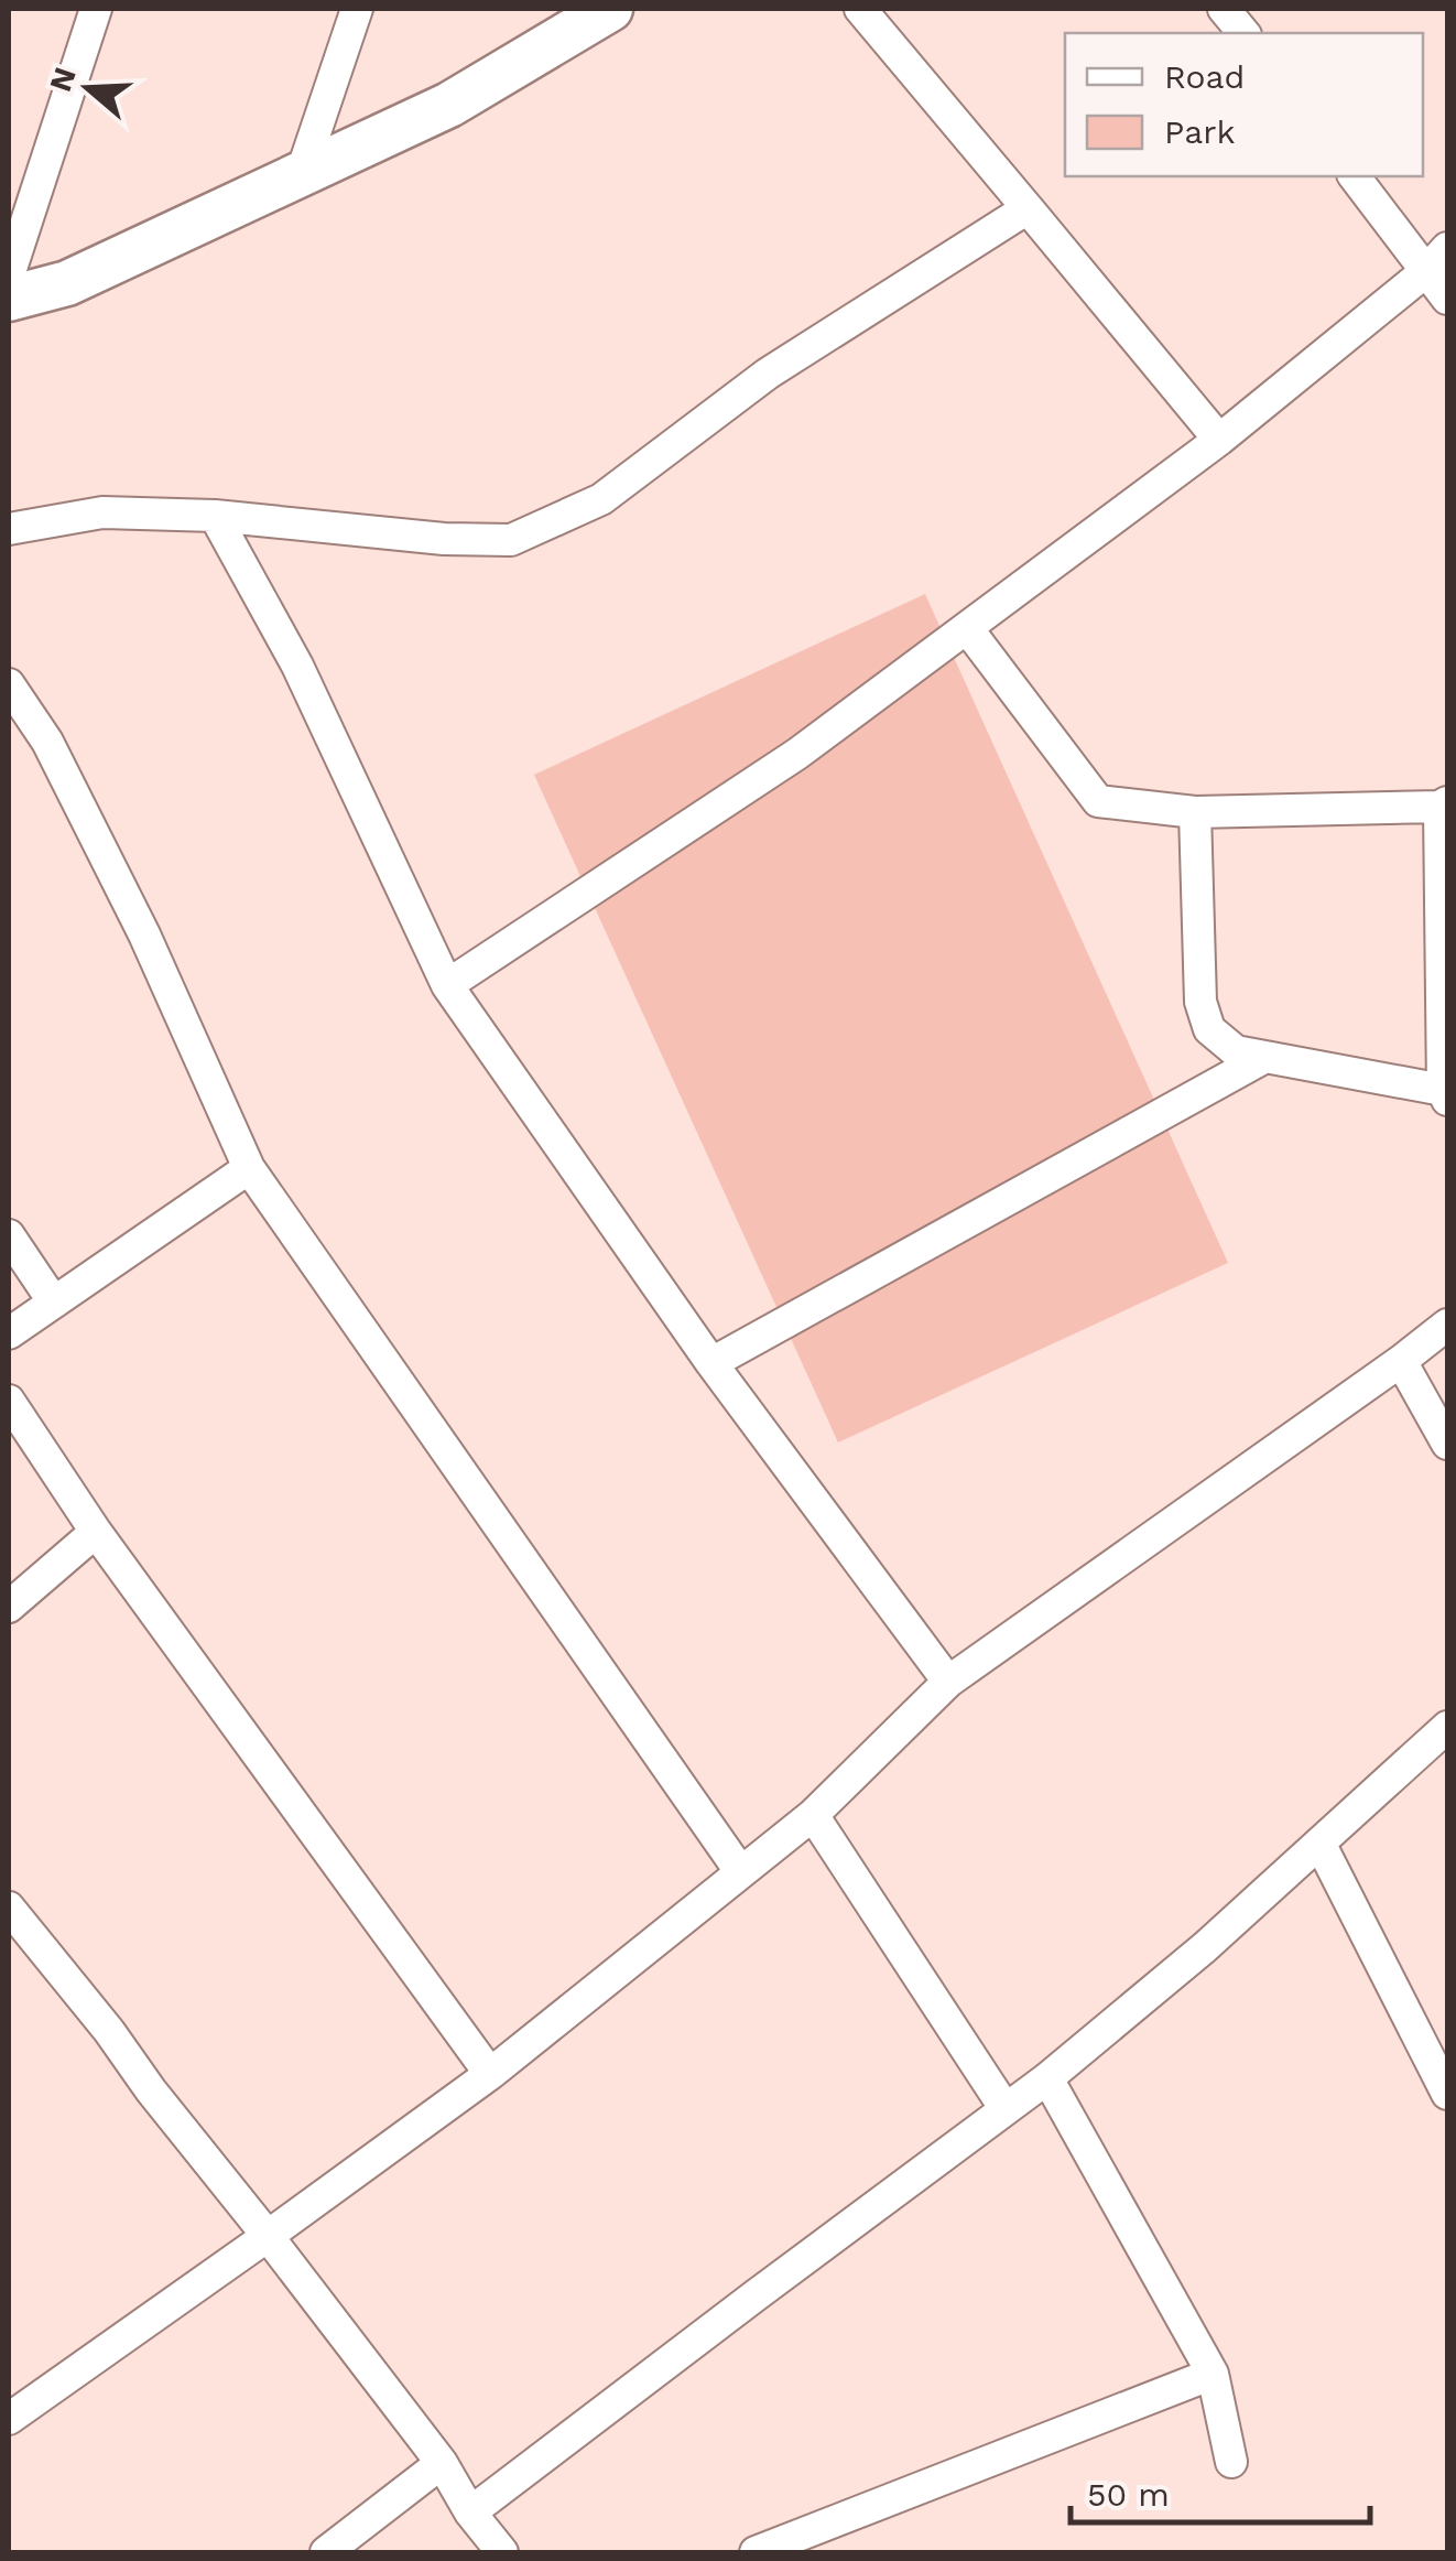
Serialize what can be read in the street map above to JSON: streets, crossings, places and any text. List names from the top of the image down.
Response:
{
  "legend": ["Road", "Park"],
  "scale_bar": "50 m",
  "north": "left"
}
